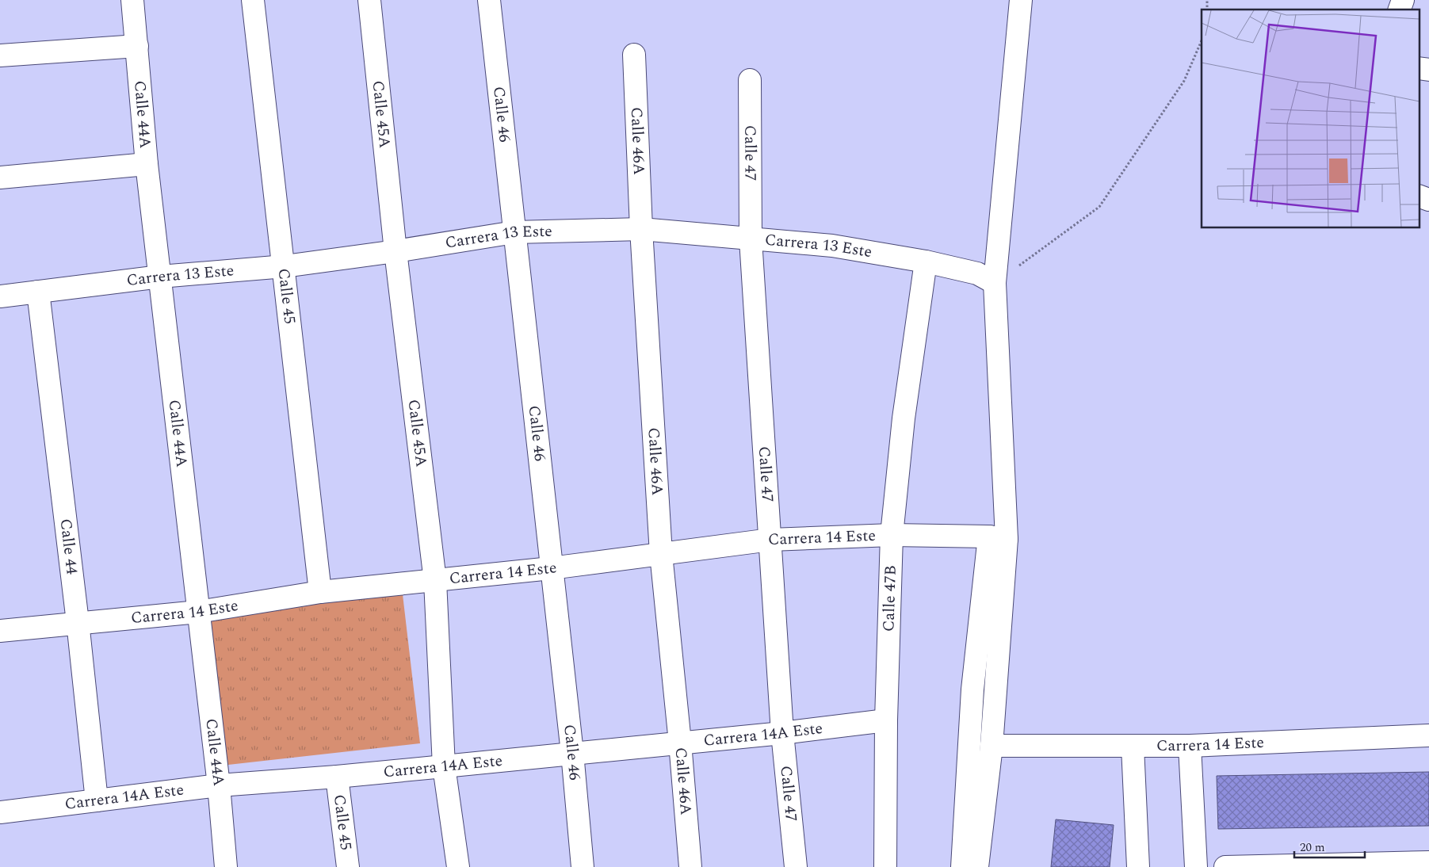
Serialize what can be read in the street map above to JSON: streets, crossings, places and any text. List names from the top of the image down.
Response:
{
  "streets": {
    "street": [
      "Calle 45A",
      "Calle 46",
      "Calle 44A",
      "Calle 46A",
      "Calle 47",
      "Carrera 13 Este",
      "Calle 45",
      "Carrera 14 Este",
      "Calle 44",
      "Calle 47B",
      "Carrera 14A Este"
    ]
  },
  "crossings": [
    ["Calle 45A", "Carrera 13 Este"],
    ["Calle 45A", "Carrera 14 Este"],
    ["Calle 45A", "Carrera 14A Este"],
    ["Calle 46", "Carrera 13 Este"],
    ["Calle 46", "Carrera 14 Este"],
    ["Calle 46", "Carrera 14A Este"],
    ["Calle 44A", "Carrera 13 Este"],
    ["Calle 44A", "Carrera 14 Este"],
    ["Calle 44A", "Carrera 14A Este"],
    ["Calle 46A", "Carrera 13 Este"],
    ["Calle 46A", "Carrera 14 Este"],
    ["Calle 46A", "Carrera 14A Este"],
    ["Calle 47", "Carrera 13 Este"],
    ["Calle 47", "Carrera 14 Este"],
    ["Calle 47", "Carrera 14A Este"],
    ["Carrera 13 Este", "Calle 45"],
    ["Carrera 13 Este", "Calle 44"],
    ["Carrera 13 Este", "Calle 47B"],
    ["Calle 45", "Carrera 14 Este"],
    ["Calle 45", "Carrera 14A Este"],
    ["Carrera 14 Este", "Calle 44"],
    ["Carrera 14 Este", "Calle 47B"],
    ["Calle 44", "Carrera 14A Este"],
    ["Calle 47B", "Carrera 14A Este"]
  ],
  "scale_bar": "20 m"
}
